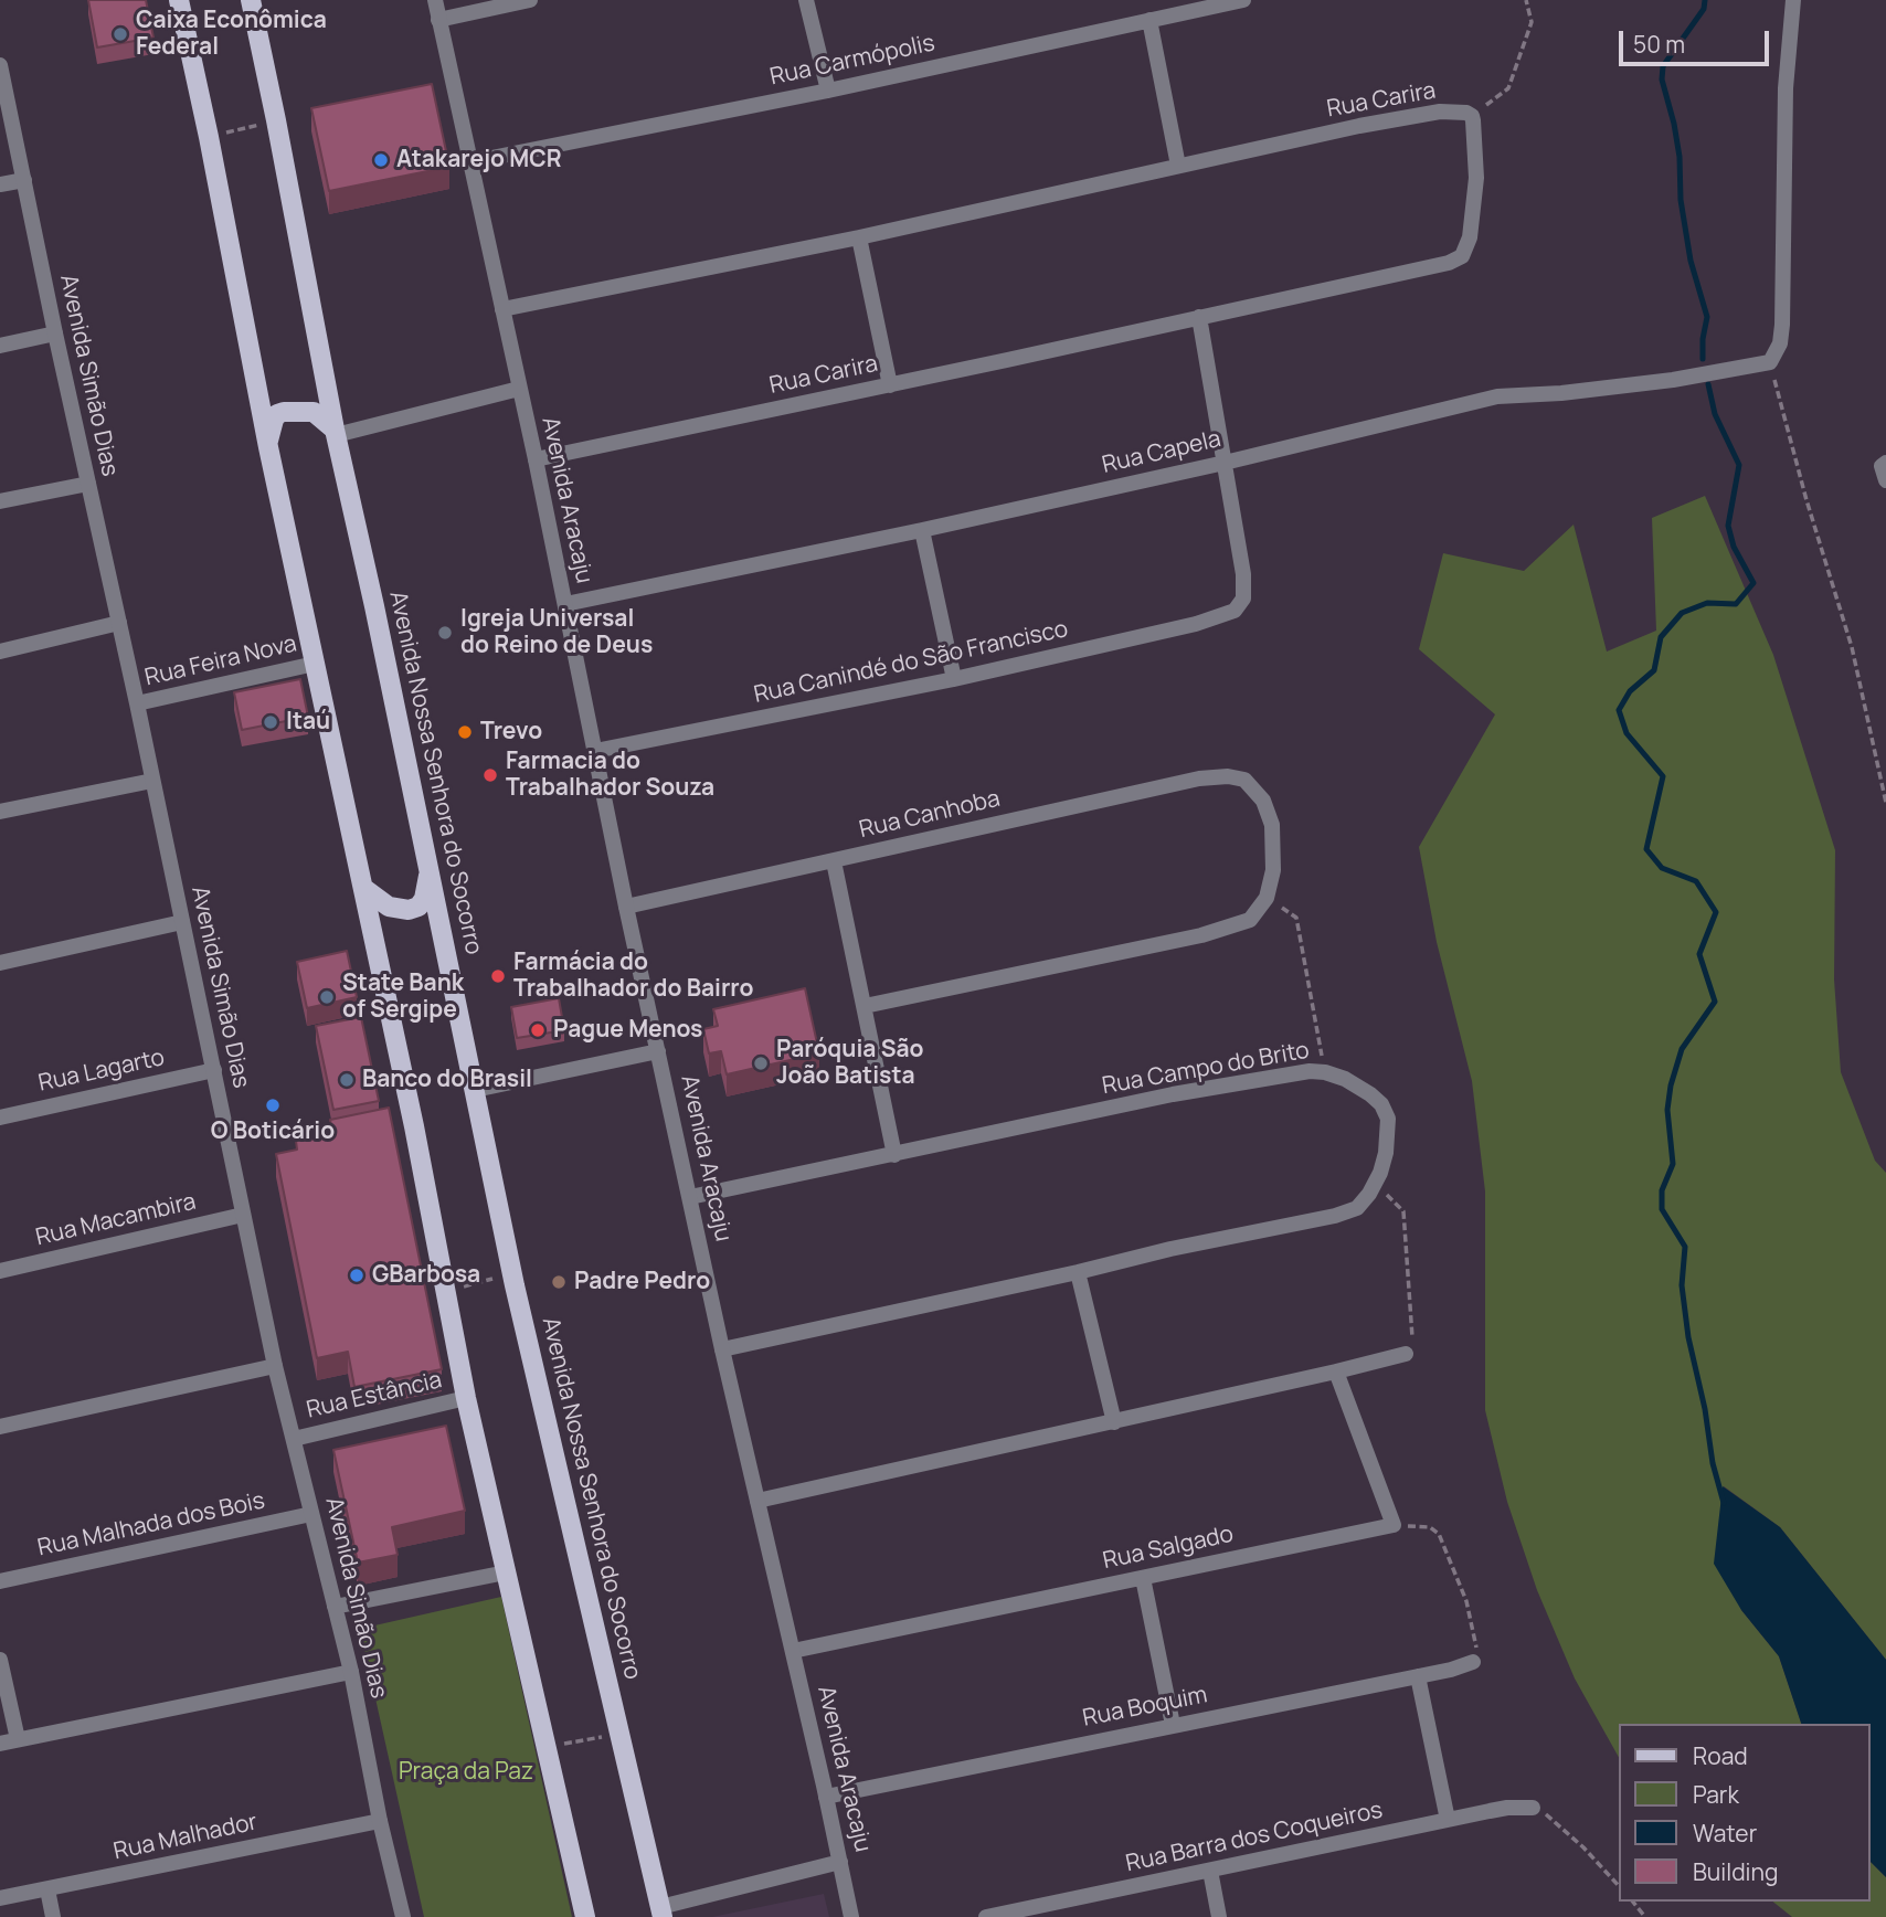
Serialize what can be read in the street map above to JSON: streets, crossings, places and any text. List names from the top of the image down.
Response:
{
  "streets": {
    "main road": ["Avenida Nossa Senhora do Socorro"],
    "street": [
      "Rua Carmópolis",
      "Rua Carira",
      "Avenida Simão Dias",
      "Rua Capela",
      "Avenida Aracaju",
      "Rua Feira Nova",
      "Rua Canindé do São Francisco",
      "Rua Canhoba",
      "Rua Campo do Brito",
      "Rua Lagarto",
      "Rua Macambira",
      "Rua Estância",
      "Rua Malhada dos Bois",
      "Rua Salgado",
      "Rua Boquim",
      "Rua Malhador",
      "Rua Barra dos Coqueiros"
    ]
  },
  "crossings": [
    ["Rua Carmópolis", "Avenida Aracaju"],
    ["Rua Carira", "Avenida Aracaju"],
    ["Avenida Simão Dias", "Rua Feira Nova"],
    ["Avenida Simão Dias", "Rua Lagarto"],
    ["Avenida Simão Dias", "Rua Macambira"],
    ["Avenida Simão Dias", "Rua Estância"],
    ["Avenida Simão Dias", "Rua Malhada dos Bois"],
    ["Avenida Simão Dias", "Rua Malhador"],
    ["Rua Capela", "Avenida Aracaju"],
    ["Rua Capela", "Rua Canindé do São Francisco"],
    ["Avenida Aracaju", "Rua Canindé do São Francisco"],
    ["Avenida Aracaju", "Rua Canhoba"],
    ["Avenida Aracaju", "Rua Campo do Brito"],
    ["Avenida Aracaju", "Rua Salgado"],
    ["Avenida Aracaju", "Rua Boquim"]
  ],
  "parks": ["Praça da Paz"],
  "places": [
    "Caixa Econômica Federal",
    "Atakarejo MCR",
    "Igreja Universal do Reino de Deus",
    "Itaú",
    "Trevo",
    "Farmacia do Trabalhador Souza",
    "Farmácia do Trabalhador do Bairro",
    "State Bank of Sergipe",
    "Pague Menos",
    "Paróquia São João Batista",
    "Banco do Brasil",
    "O Boticário",
    "GBarbosa",
    "Padre Pedro"
  ],
  "legend": [
    "Road",
    "Park",
    "Water",
    "Building"
  ],
  "scale_bar": "50 m"
}
